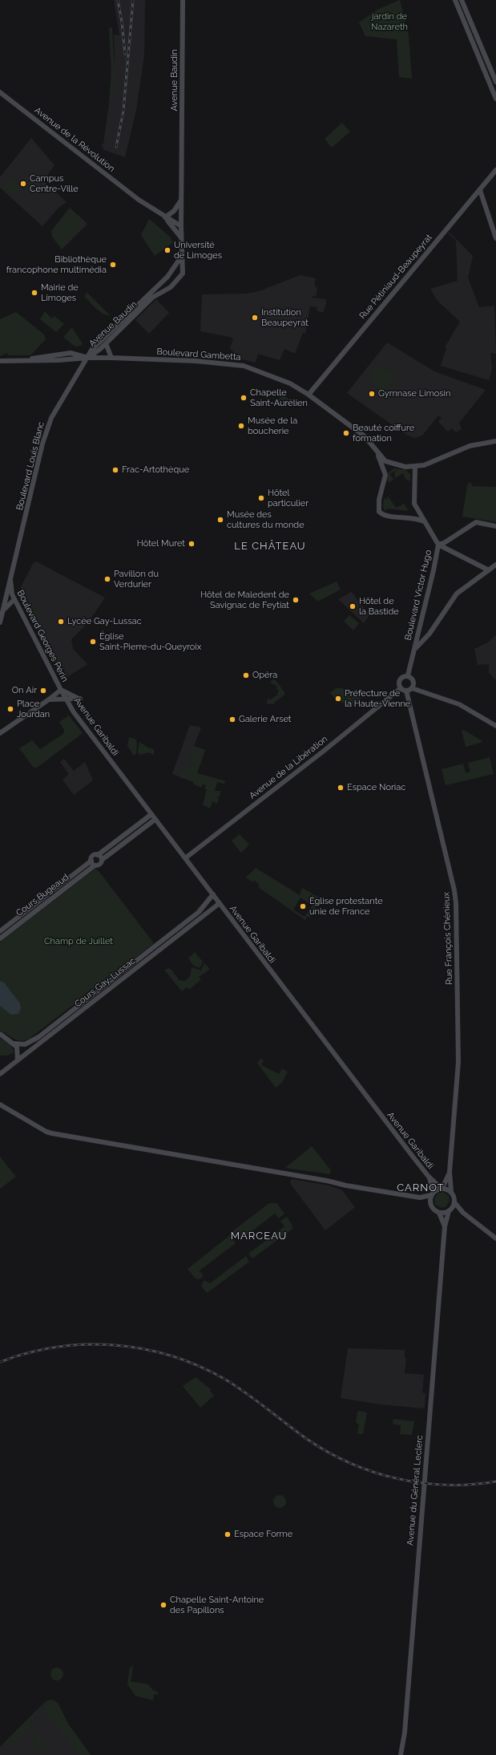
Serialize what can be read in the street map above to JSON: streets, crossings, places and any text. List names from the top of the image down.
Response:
{
  "streets": {
    "main road": [
      "Avenue Baudin",
      "Avenue de la Révolution",
      "Rue Pétiniaud-Beaupeyrat",
      "Boulevard Gambetta",
      "Boulevard Louis Blanc",
      "Boulevard Victor Hugo",
      "Boulevard Georges Périn",
      "Avenue Garibaldi",
      "Avenue de la Libération",
      "Cours Bugeaud",
      "Rue François Chénieux",
      "Cours Gay-Lussac",
      "Avenue du Général Leclerc"
    ]
  },
  "crossings": [
    ["Avenue Baudin", "Boulevard Gambetta"],
    ["Avenue Baudin", "Boulevard Louis Blanc"],
    ["Rue Pétiniaud-Beaupeyrat", "Boulevard Gambetta"],
    ["Boulevard Gambetta", "Boulevard Louis Blanc"],
    ["Boulevard Louis Blanc", "Boulevard Georges Périn"],
    ["Boulevard Victor Hugo", "Avenue de la Libération"],
    ["Boulevard Victor Hugo", "Rue François Chénieux"],
    ["Boulevard Georges Périn", "Avenue Garibaldi"],
    ["Avenue Garibaldi", "Avenue de la Libération"],
    ["Avenue Garibaldi", "Rue François Chénieux"],
    ["Avenue Garibaldi", "Cours Gay-Lussac"],
    ["Avenue Garibaldi", "Avenue du Général Leclerc"],
    ["Avenue de la Libération", "Rue François Chénieux"],
    ["Rue François Chénieux", "Avenue du Général Leclerc"]
  ],
  "districts": ["LE CHÂTEAU", "CARNOT", "MARCEAU"],
  "parks": ["jardin de Nazareth", "Champ de Juillet"],
  "places": [
    "Campus Centre-Ville",
    "Université de Limoges",
    "Bibliothèque francophone multimédia",
    "Mairie de Limoges",
    "Institution Beaupeyrat",
    "Gymnase Limosin",
    "Chapelle Saint-Aurélien",
    "Musée de la boucherie",
    "Beauté coiffure formation",
    "Frac-Artothèque",
    "Hôtel particulier",
    "Musée des cultures du monde",
    "Hôtel Muret",
    "Pavillon du Verdurier",
    "Hôtel de Maledent de Savignac de Feytiat",
    "Hôtel de la Bastide",
    "Lycée Gay-Lussac",
    "Église Saint-Pierre-du-Queyroix",
    "Opéra",
    "On Air",
    "Préfecture de la Haute-Vienne",
    "Place Jourdan",
    "Galerie Arset",
    "Espace Noriac",
    "Église protestante unie de France",
    "Espace Forme",
    "Chapelle Saint-Antoine des Papillons"
  ]
}
